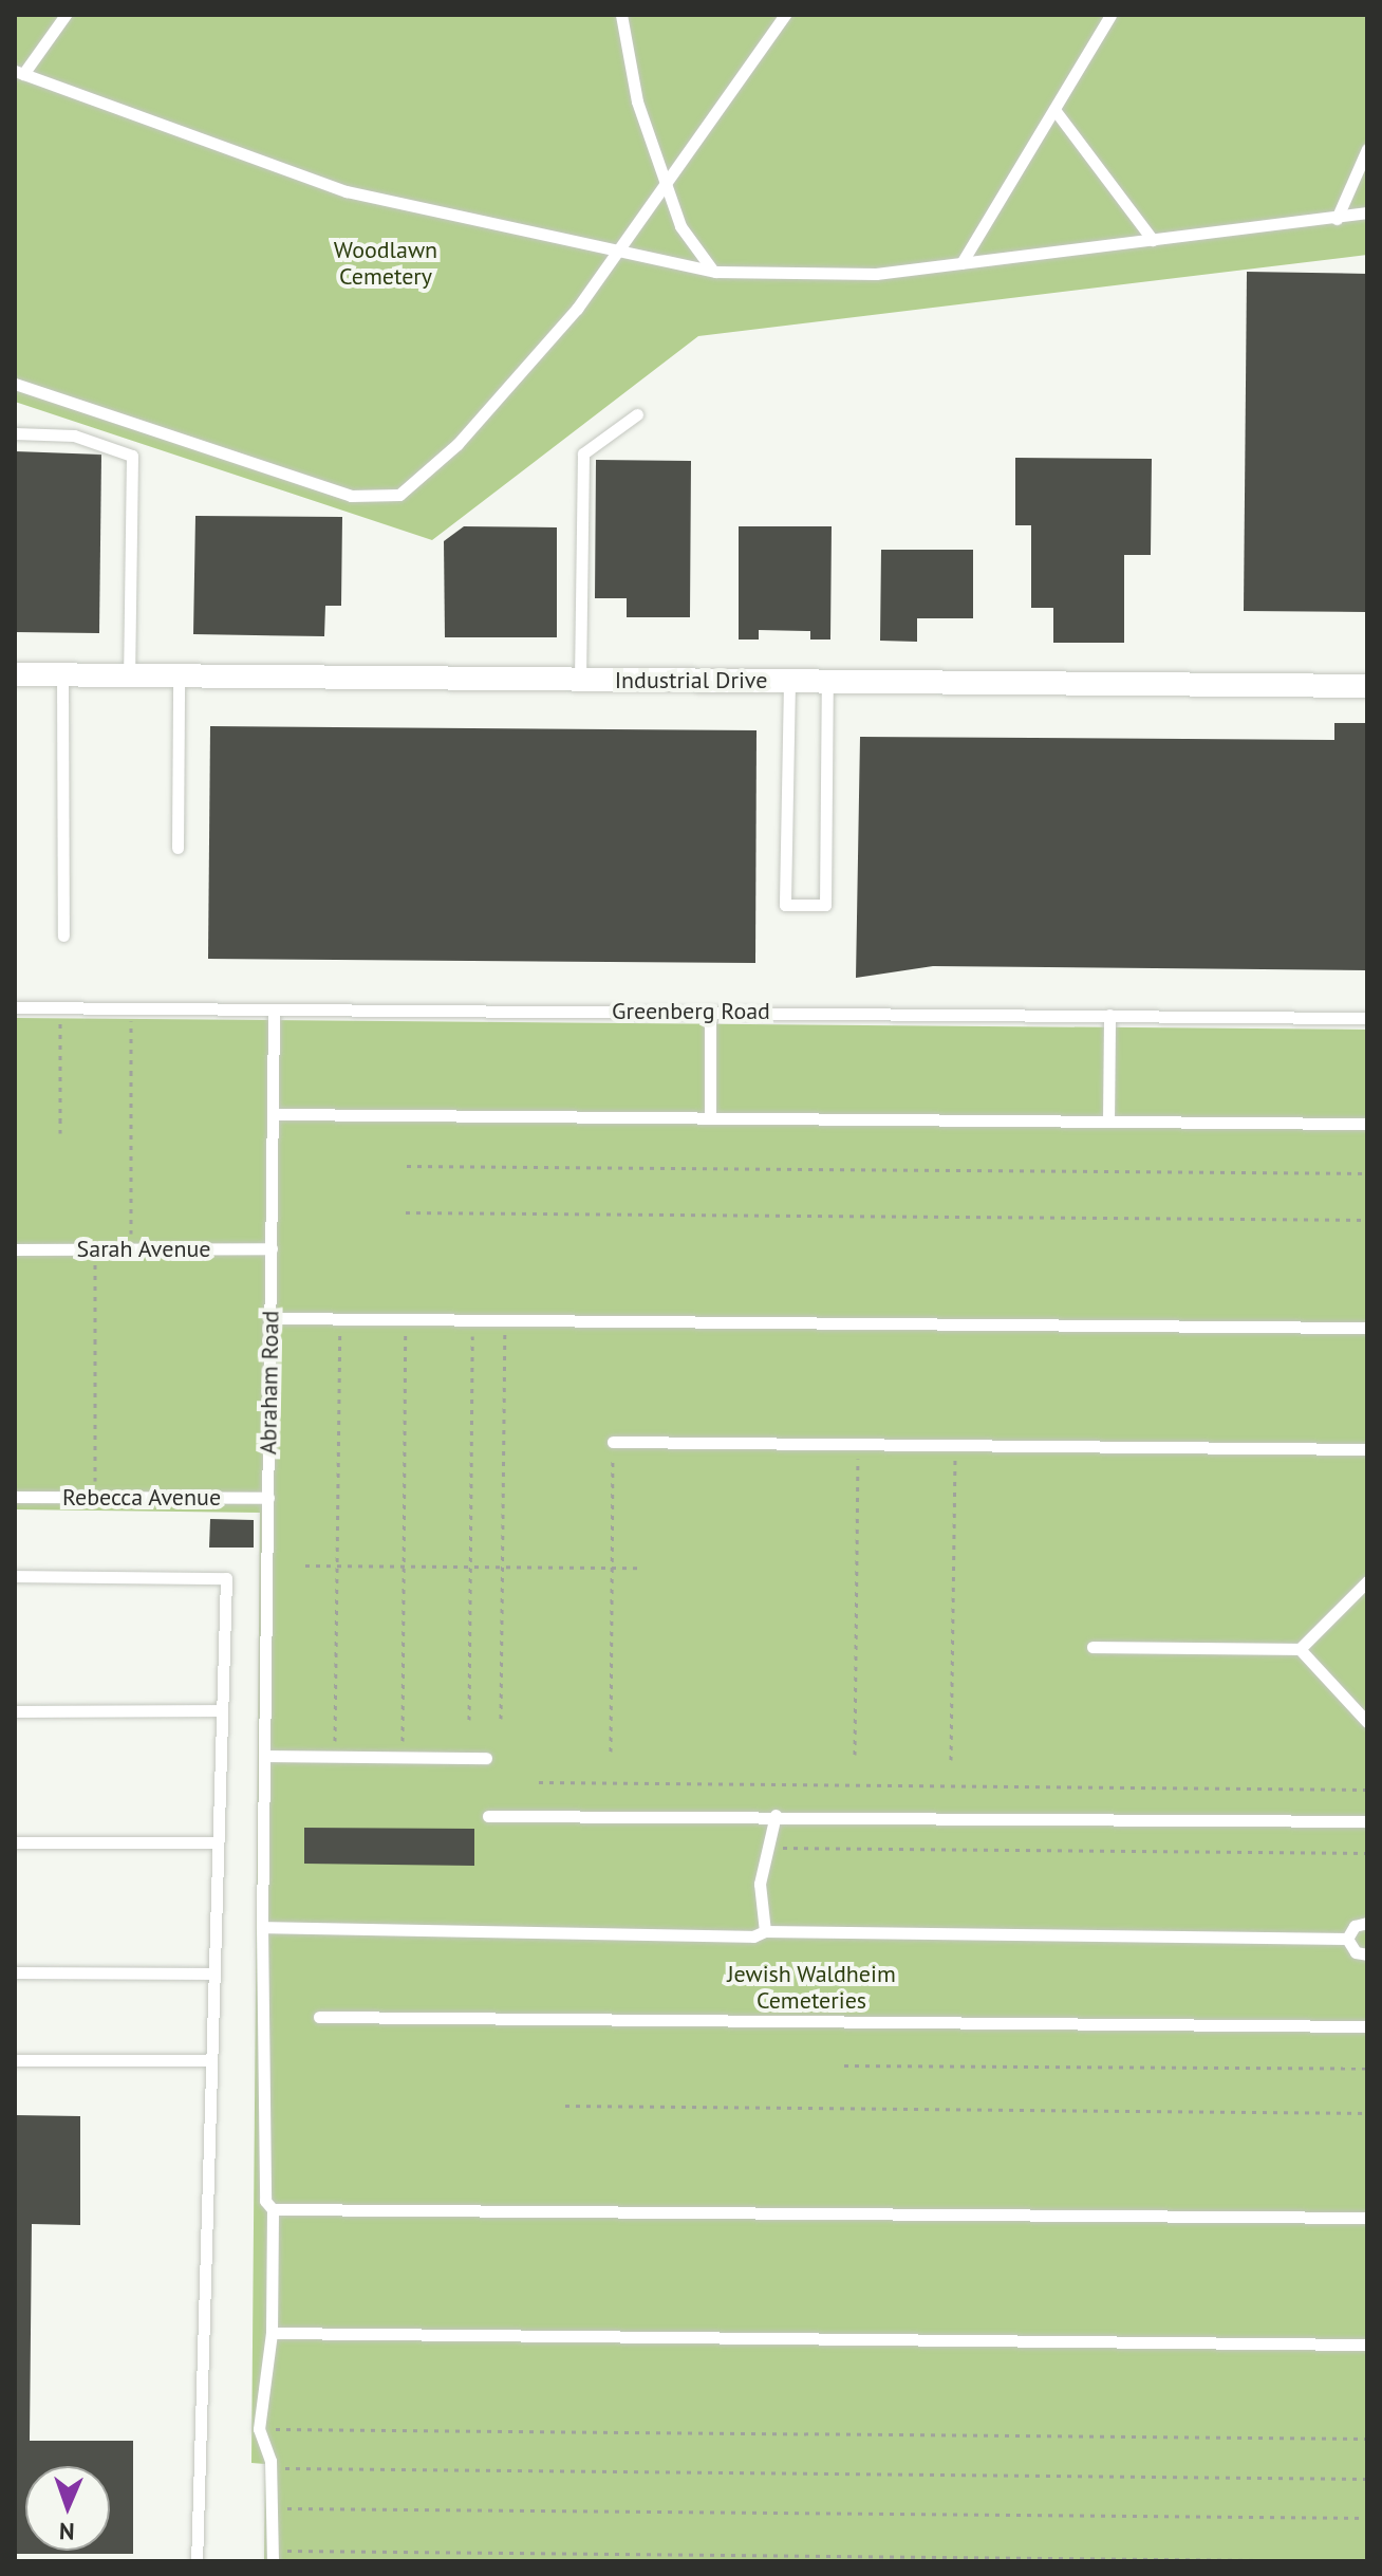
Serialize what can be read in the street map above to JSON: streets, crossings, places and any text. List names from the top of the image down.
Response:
{
  "streets": {
    "street": ["Industrial Drive"],
    "lane": [
      "Greenberg Road",
      "Sarah Avenue",
      "Abraham Road",
      "Rebecca Avenue"
    ]
  },
  "crossings": [
    ["Greenberg Road", "Abraham Road"],
    ["Sarah Avenue", "Abraham Road"],
    ["Abraham Road", "Rebecca Avenue"]
  ],
  "parks": ["Woodlawn Cemetery", "Jewish Waldheim Cemeteries"],
  "north": "bottom"
}
